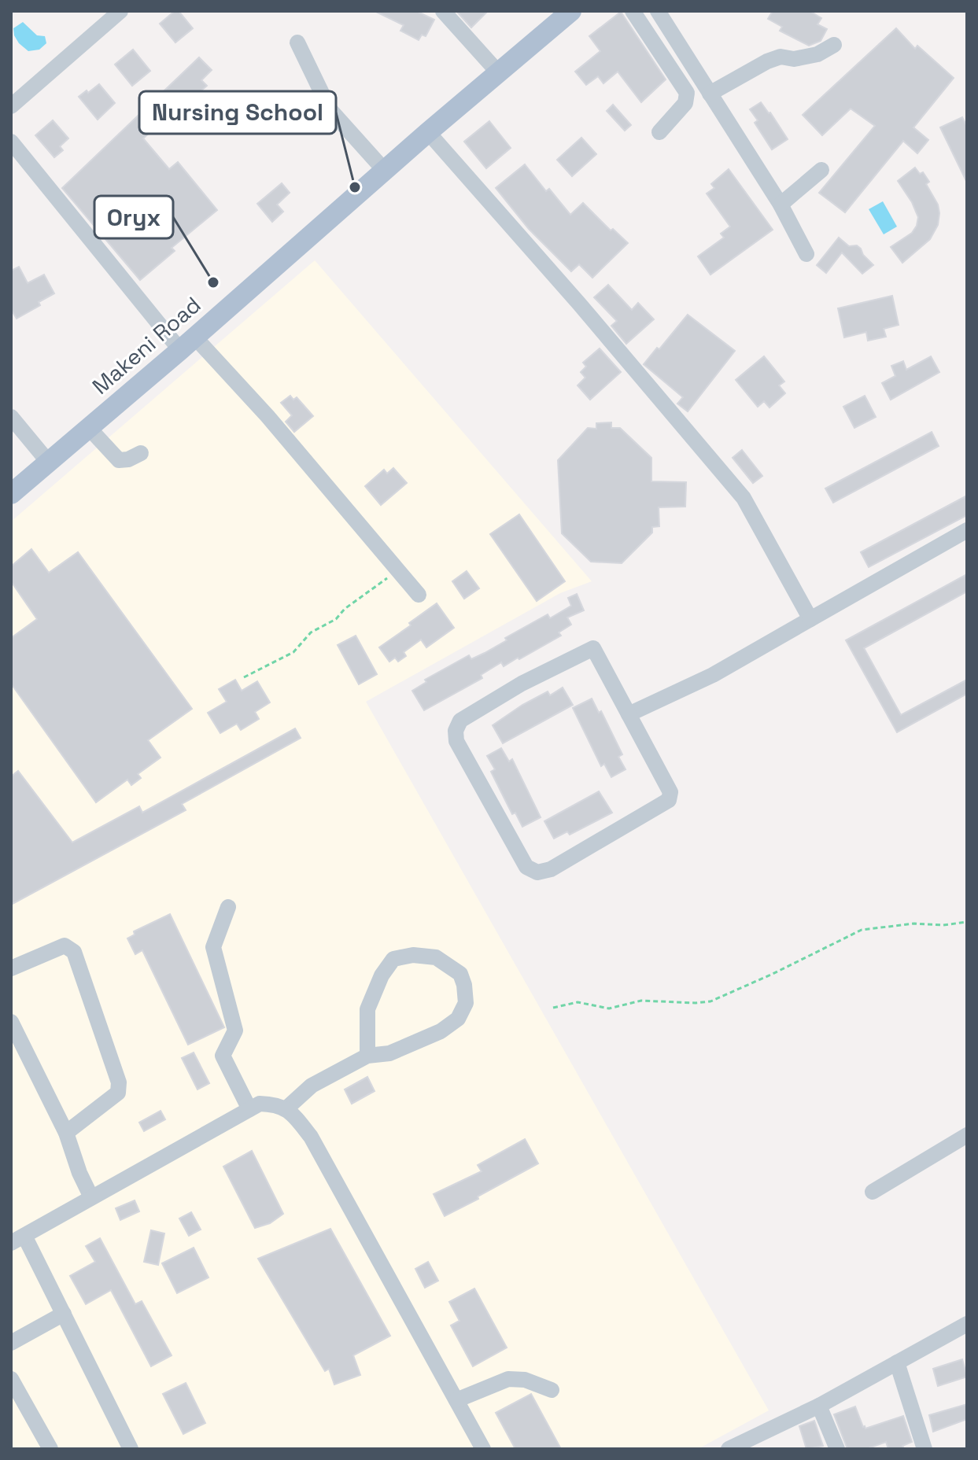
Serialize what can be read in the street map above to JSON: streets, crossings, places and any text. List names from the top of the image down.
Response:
{
  "streets": {
    "main road": ["Makeni Road"]
  },
  "places": ["Nursing School", "Oryx"]
}
